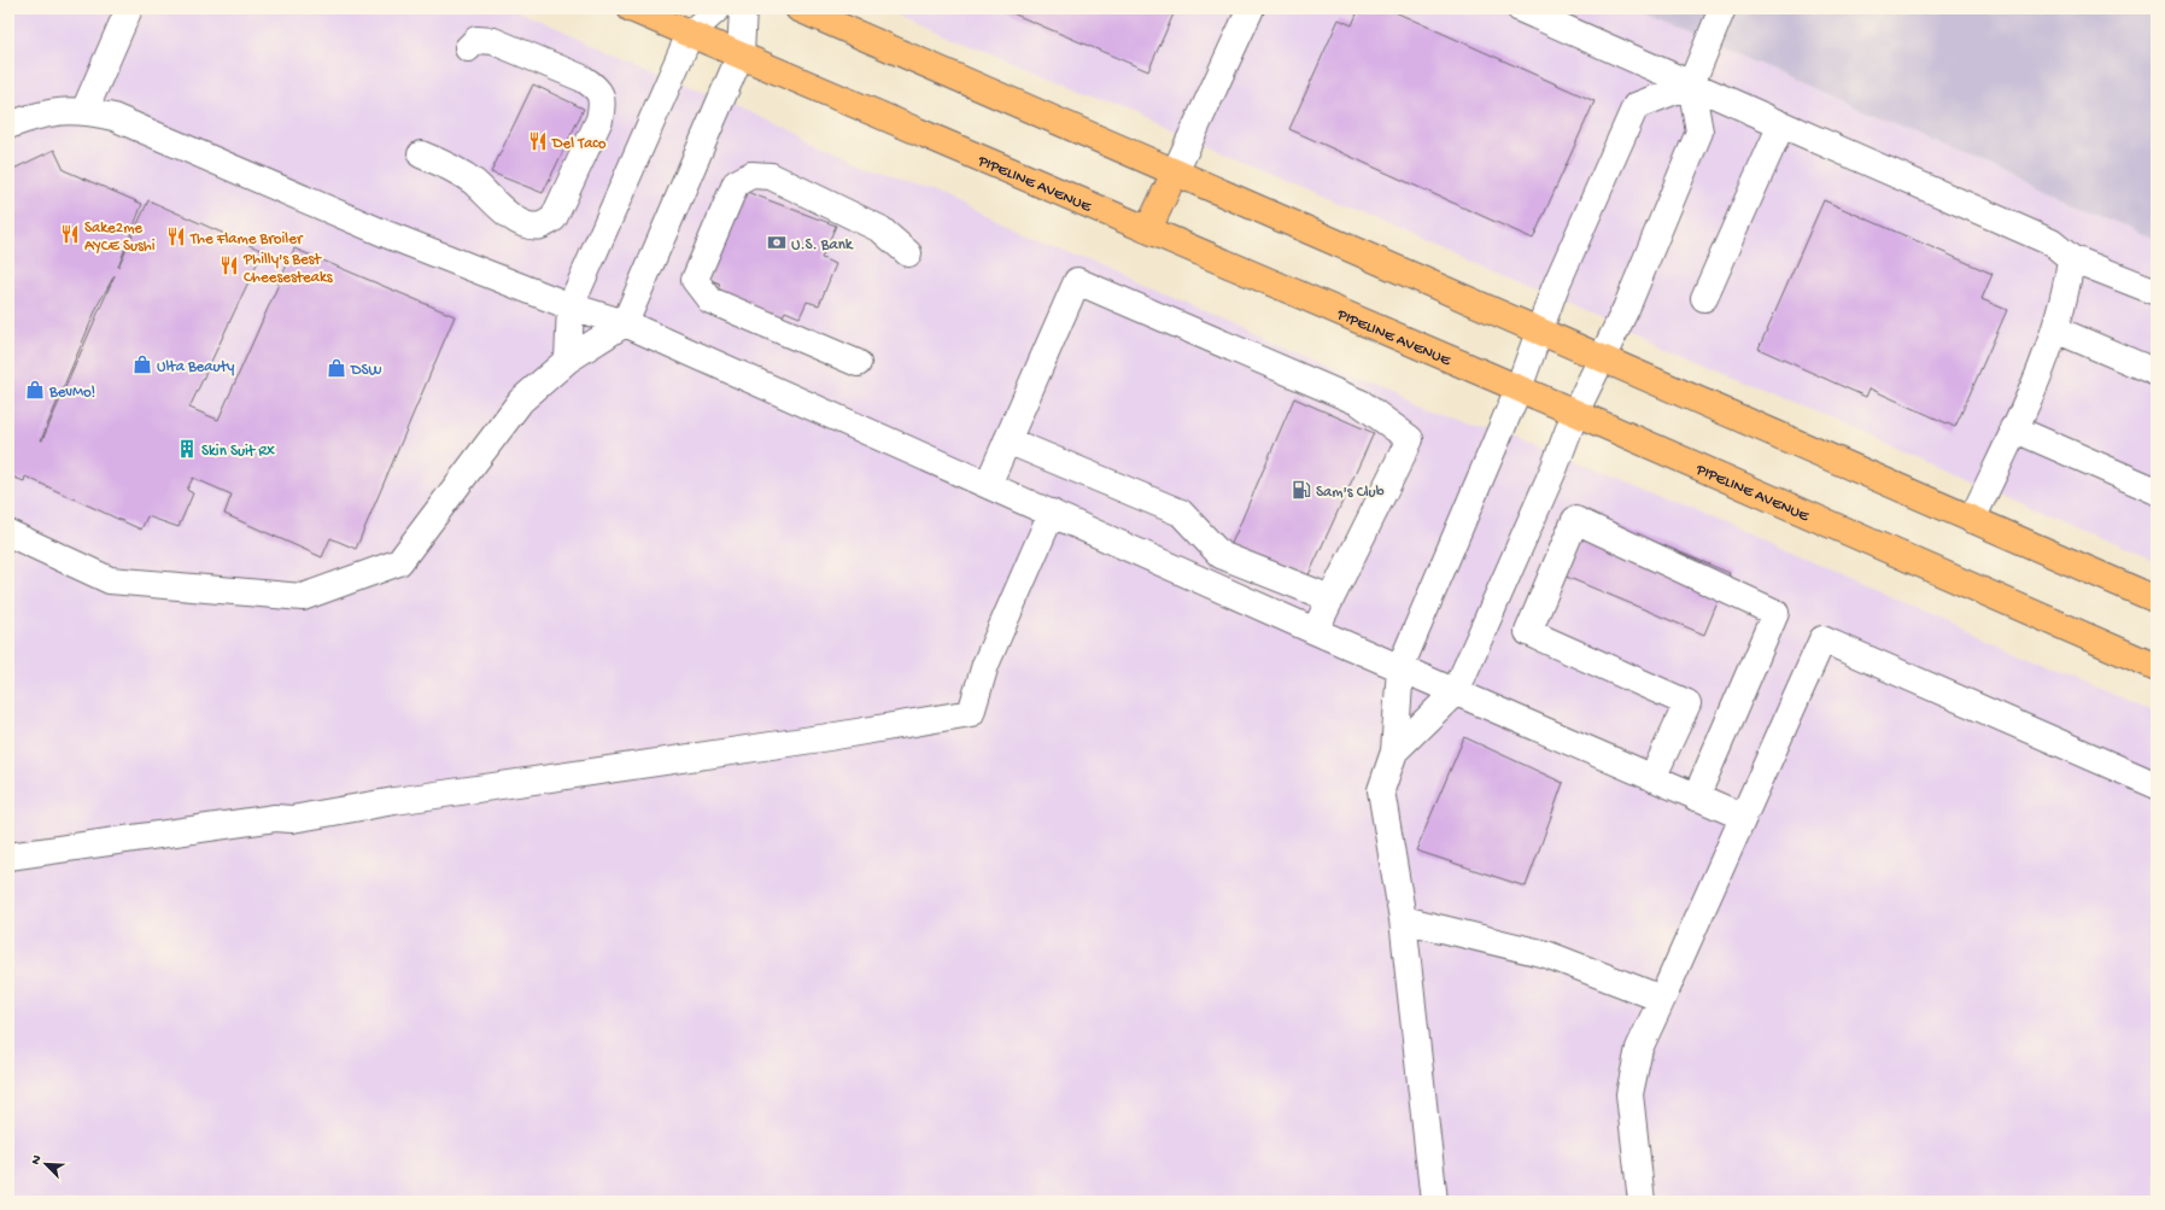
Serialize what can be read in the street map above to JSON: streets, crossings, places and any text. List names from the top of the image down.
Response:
{
  "streets": {
    "main road": ["PIPELINE AVENUE"]
  },
  "places": {
    "restaurant": [
      "Del Taco",
      "Sake2me AYCE Sushi",
      "The Flame Broiler",
      "Philly's Best Cheesesteaks"
    ],
    "bank": ["U.S. Bank"],
    "shop": ["Ulta Beauty", "DSW", "BevMo!"],
    "building": ["Skin Suit Rx"],
    "fuel station": ["Sam's Club"]
  },
  "north": "top left"
}
